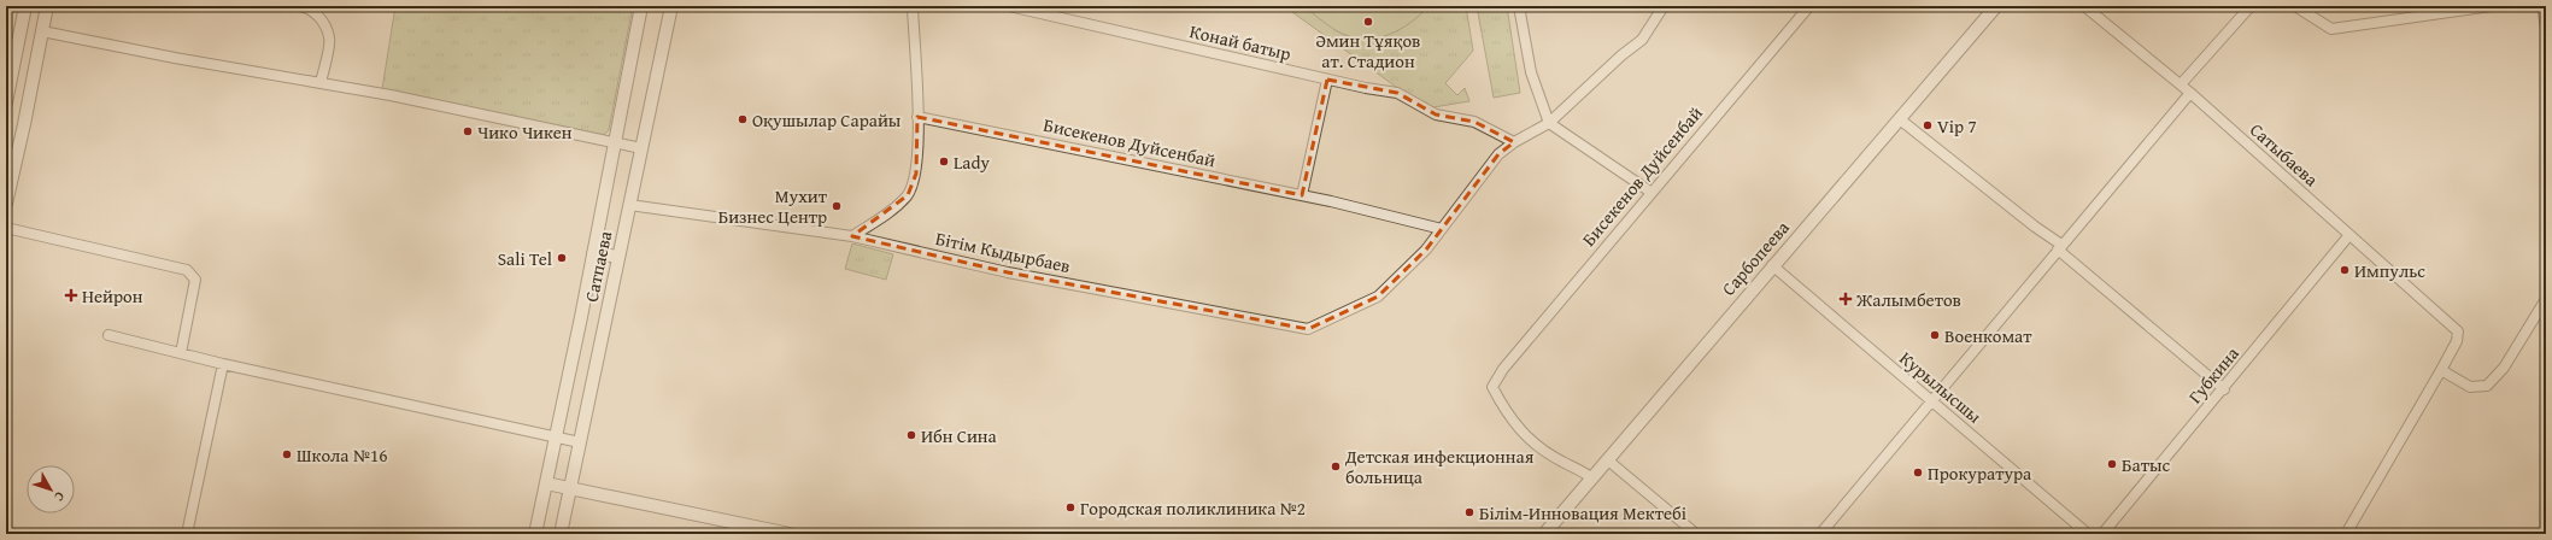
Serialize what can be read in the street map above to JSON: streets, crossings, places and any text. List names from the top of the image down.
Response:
{
  "streets": {
    "street": [
      "Конай батыр",
      "Бисекенов Дуйсенбай",
      "Сатыбаева",
      "Бiтiм Кыдырбаев",
      "Сарбопеева",
      "Сатпаева",
      "Губкина",
      "Курылысшы"
    ]
  },
  "crossings": [
    ["Конай батыр", "Бiтiм Кыдырбаев"],
    ["Бисекенов Дуйсенбай", "Бiтiм Кыдырбаев"],
    ["Бисекенов Дуйсенбай", "Сарбопеева"],
    ["Сатыбаева", "Губкина"],
    ["Бiтiм Кыдырбаев", "Сатпаева"],
    ["Сарбопеева", "Курылысшы"]
  ],
  "places": {
    "other": [
      "Әмин Тұяқов ат. Стадион",
      "Оқушылар Сарайы",
      "Vip 7",
      "Чико Чикен",
      "Lady",
      "Мухит Бизнес Центр",
      "Sali Tel",
      "Импульс",
      "Военкомат",
      "Ибн Сина",
      "Школа №16",
      "Батыс",
      "Детская инфекционная больница",
      "Прокуратура",
      "Городская поликлиника №2",
      "Білім-Инновация Мектебі"
    ],
    "health": ["Нейрон", "Жалымбетов"]
  },
  "north": "bottom right"
}
